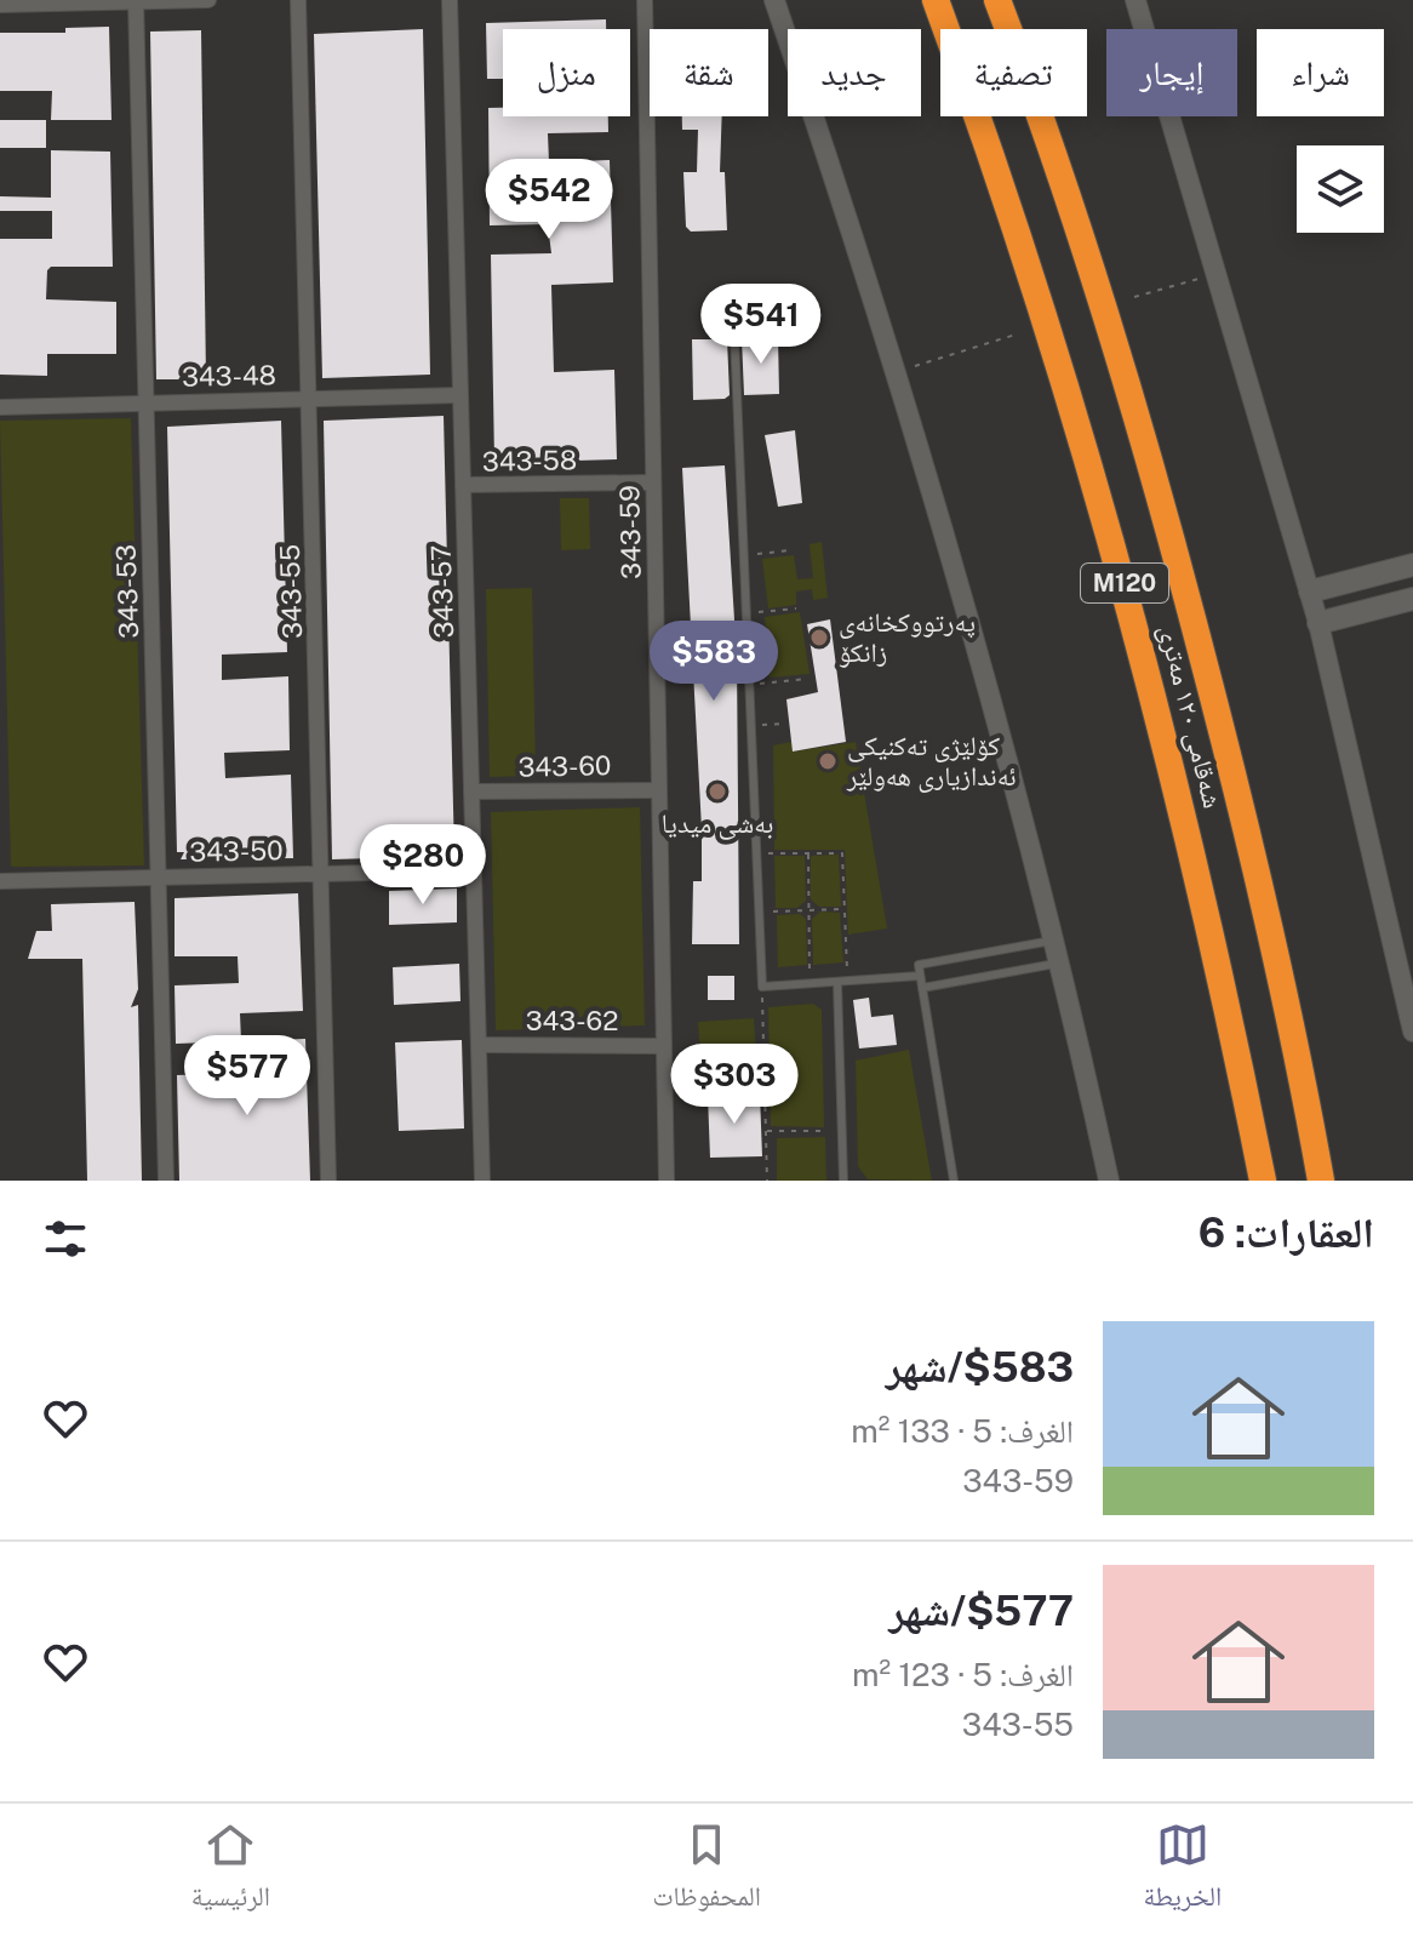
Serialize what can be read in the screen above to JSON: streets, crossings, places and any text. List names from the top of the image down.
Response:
{
  "streets": {
    "highway": ["M120", "شەقامی ١٢٠ مەتری"],
    "street": [
      "343-48",
      "343-58",
      "343-59",
      "343-53",
      "343-55",
      "343-57",
      "343-60",
      "343-50",
      "343-62"
    ]
  },
  "crossings": [
    ["343-48", "343-53"],
    ["343-48", "343-55"],
    ["343-48", "343-57"],
    ["343-58", "343-59"],
    ["343-58", "343-57"],
    ["343-59", "343-60"],
    ["343-59", "343-62"],
    ["343-53", "343-50"],
    ["343-55", "343-50"],
    ["343-57", "343-60"],
    ["343-57", "343-50"],
    ["343-57", "343-62"]
  ],
  "places": ["پەرتووکخانەی زانکۆ", "کۆلێژی تەکنیکی ئەندازیاری هەولێر", "بەشی میدیا"],
  "page": {
    "chip": [
      "شراء",
      "إيجار",
      "تصفية",
      "جديد",
      "شقة",
      "منزل"
    ],
    "price": [
      "$542",
      "$541",
      "$583",
      "$280",
      "$577",
      "$303"
    ],
    "heading": "العقارات: 6",
    "list": [
      {
        "name": "$583/شهر",
        "note": "الغرف: 5 · 133 m² · 343-59"
      },
      {
        "name": "$577/شهر",
        "note": "الغرف: 5 · 123 m² · 343-55"
      }
    ],
    "tabs": ["الخريطة", "المحفوظات", "الرئيسية"]
  }
}
